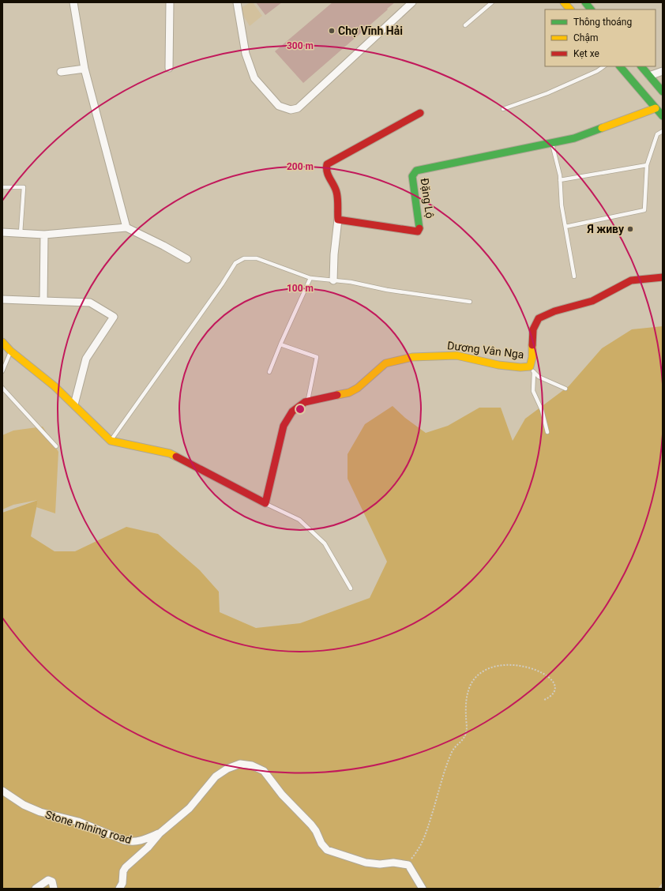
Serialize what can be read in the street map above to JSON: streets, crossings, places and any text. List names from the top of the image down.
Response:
{
  "streets": {
    "street": ["Đặng Lộ", "Dương Vân Nga", "Stone mining road"]
  },
  "places": ["Chợ Vĩnh Hải", "Я живу"],
  "legend": ["Thông thoáng", "Chậm", "Kẹt xe"],
  "rings": ["300 m", "200 m", "100 m"]
}
